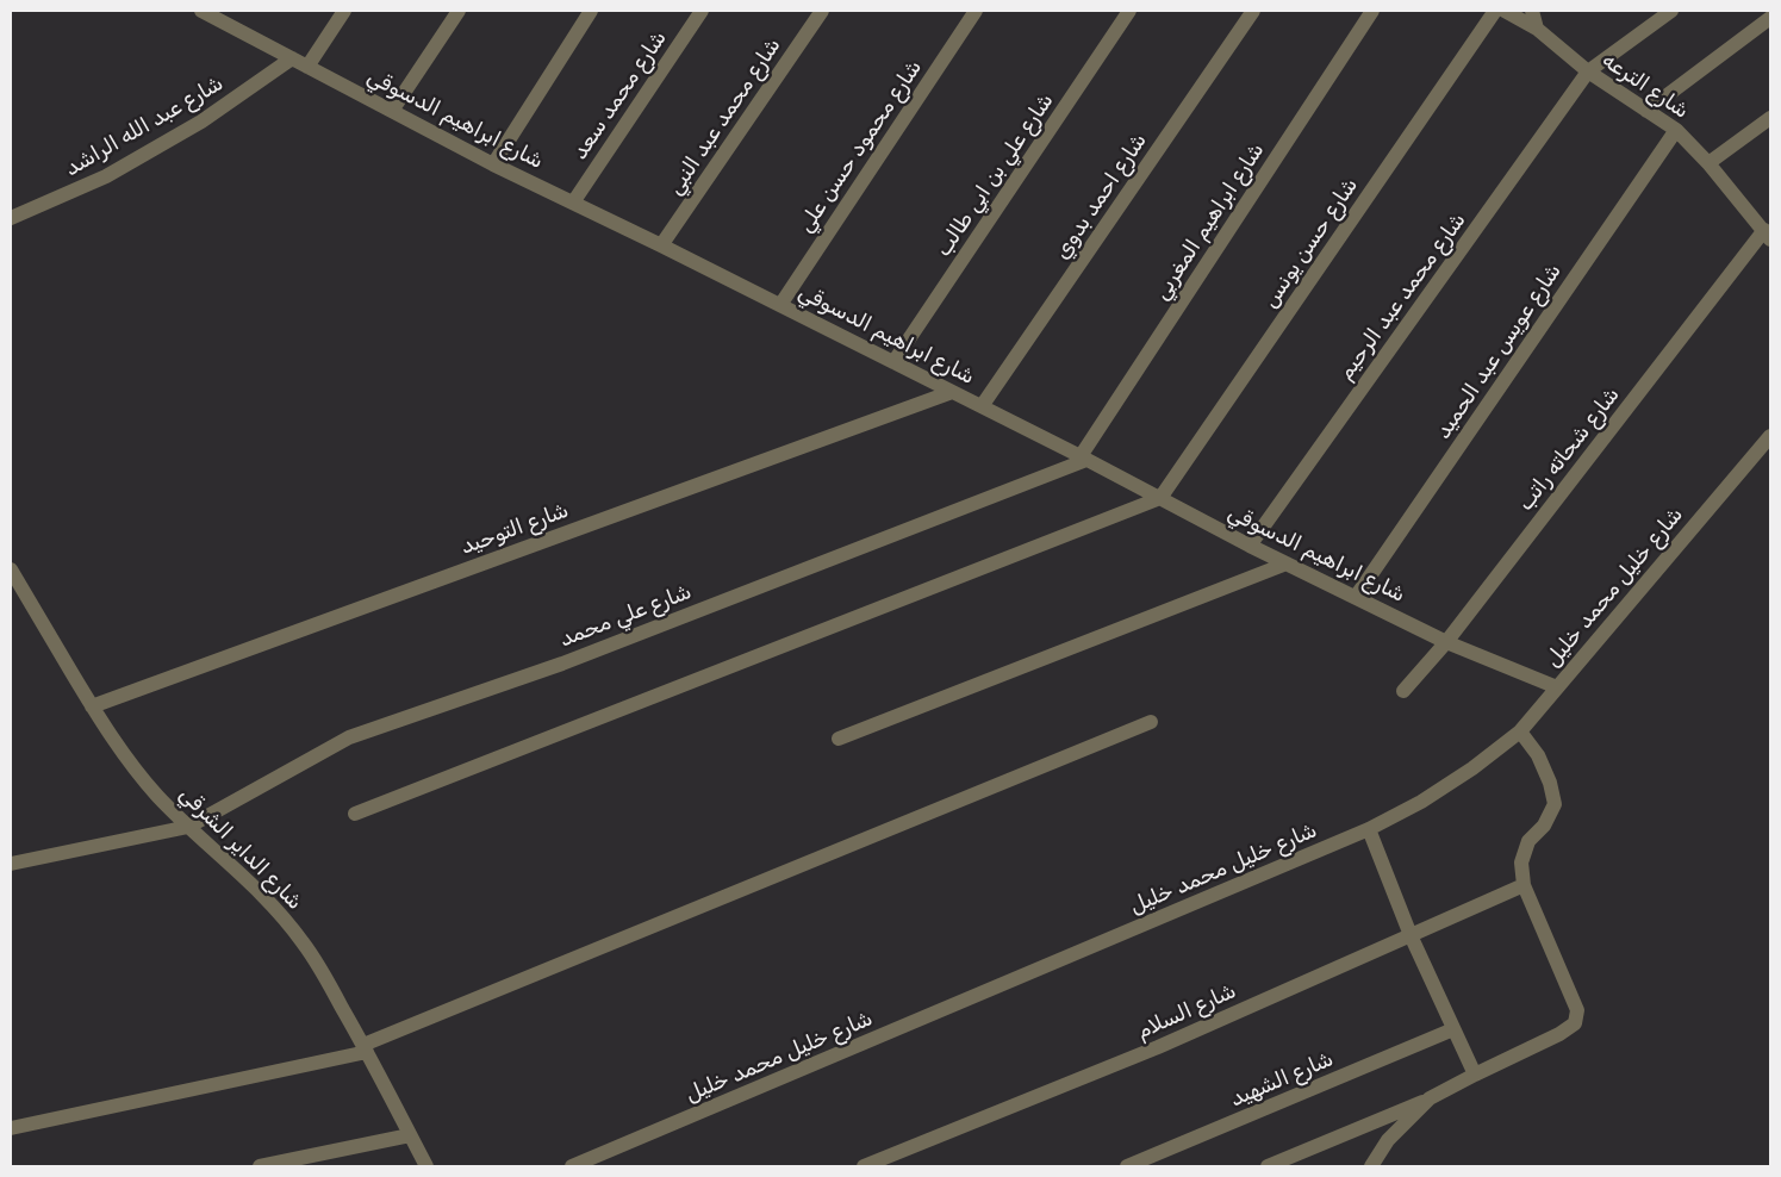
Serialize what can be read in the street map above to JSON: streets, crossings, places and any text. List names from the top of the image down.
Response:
{
  "streets": {
    "street": [
      "شارع الترعه",
      "شارع محمد سعد",
      "شارع محمد عبد النبي",
      "شارع ابراهيم الدسوقي",
      "شارع عبد الله الراشد",
      "شارع محمود حسن علي",
      "شارع علي بن ابي طالب",
      "شارع احمد بدوي",
      "شارع ابراهيم المغربي",
      "شارع حسن يونس",
      "شارع محمد عبد الرحيم",
      "شارع عويس عبد الحميد",
      "شارع شحاته راتب",
      "شارع التوحيد",
      "شارع خليل محمد خليل",
      "شارع علي محمد",
      "شارع الداير الشرقي",
      "شارع السلام",
      "شارع الشهيد"
    ]
  },
  "crossings": [
    ["شارع الترعه", "شارع محمد عبد الرحيم"],
    ["شارع الترعه", "شارع عويس عبد الحميد"],
    ["شارع الترعه", "شارع شحاته راتب"],
    ["شارع محمد سعد", "شارع ابراهيم الدسوقي"],
    ["شارع محمد عبد النبي", "شارع ابراهيم الدسوقي"],
    ["شارع ابراهيم الدسوقي", "شارع عبد الله الراشد"],
    ["شارع ابراهيم الدسوقي", "شارع محمود حسن علي"],
    ["شارع ابراهيم الدسوقي", "شارع علي بن ابي طالب"],
    ["شارع ابراهيم الدسوقي", "شارع احمد بدوي"],
    ["شارع ابراهيم الدسوقي", "شارع ابراهيم المغربي"],
    ["شارع ابراهيم الدسوقي", "شارع حسن يونس"],
    ["شارع ابراهيم الدسوقي", "شارع محمد عبد الرحيم"],
    ["شارع ابراهيم الدسوقي", "شارع عويس عبد الحميد"],
    ["شارع ابراهيم الدسوقي", "شارع شحاته راتب"],
    ["شارع ابراهيم الدسوقي", "شارع التوحيد"],
    ["شارع ابراهيم الدسوقي", "شارع خليل محمد خليل"],
    ["شارع ابراهيم الدسوقي", "شارع علي محمد"],
    ["شارع ابراهيم المغربي", "شارع علي محمد"],
    ["شارع التوحيد", "شارع الداير الشرقي"],
    ["شارع علي محمد", "شارع الداير الشرقي"]
  ]
}
